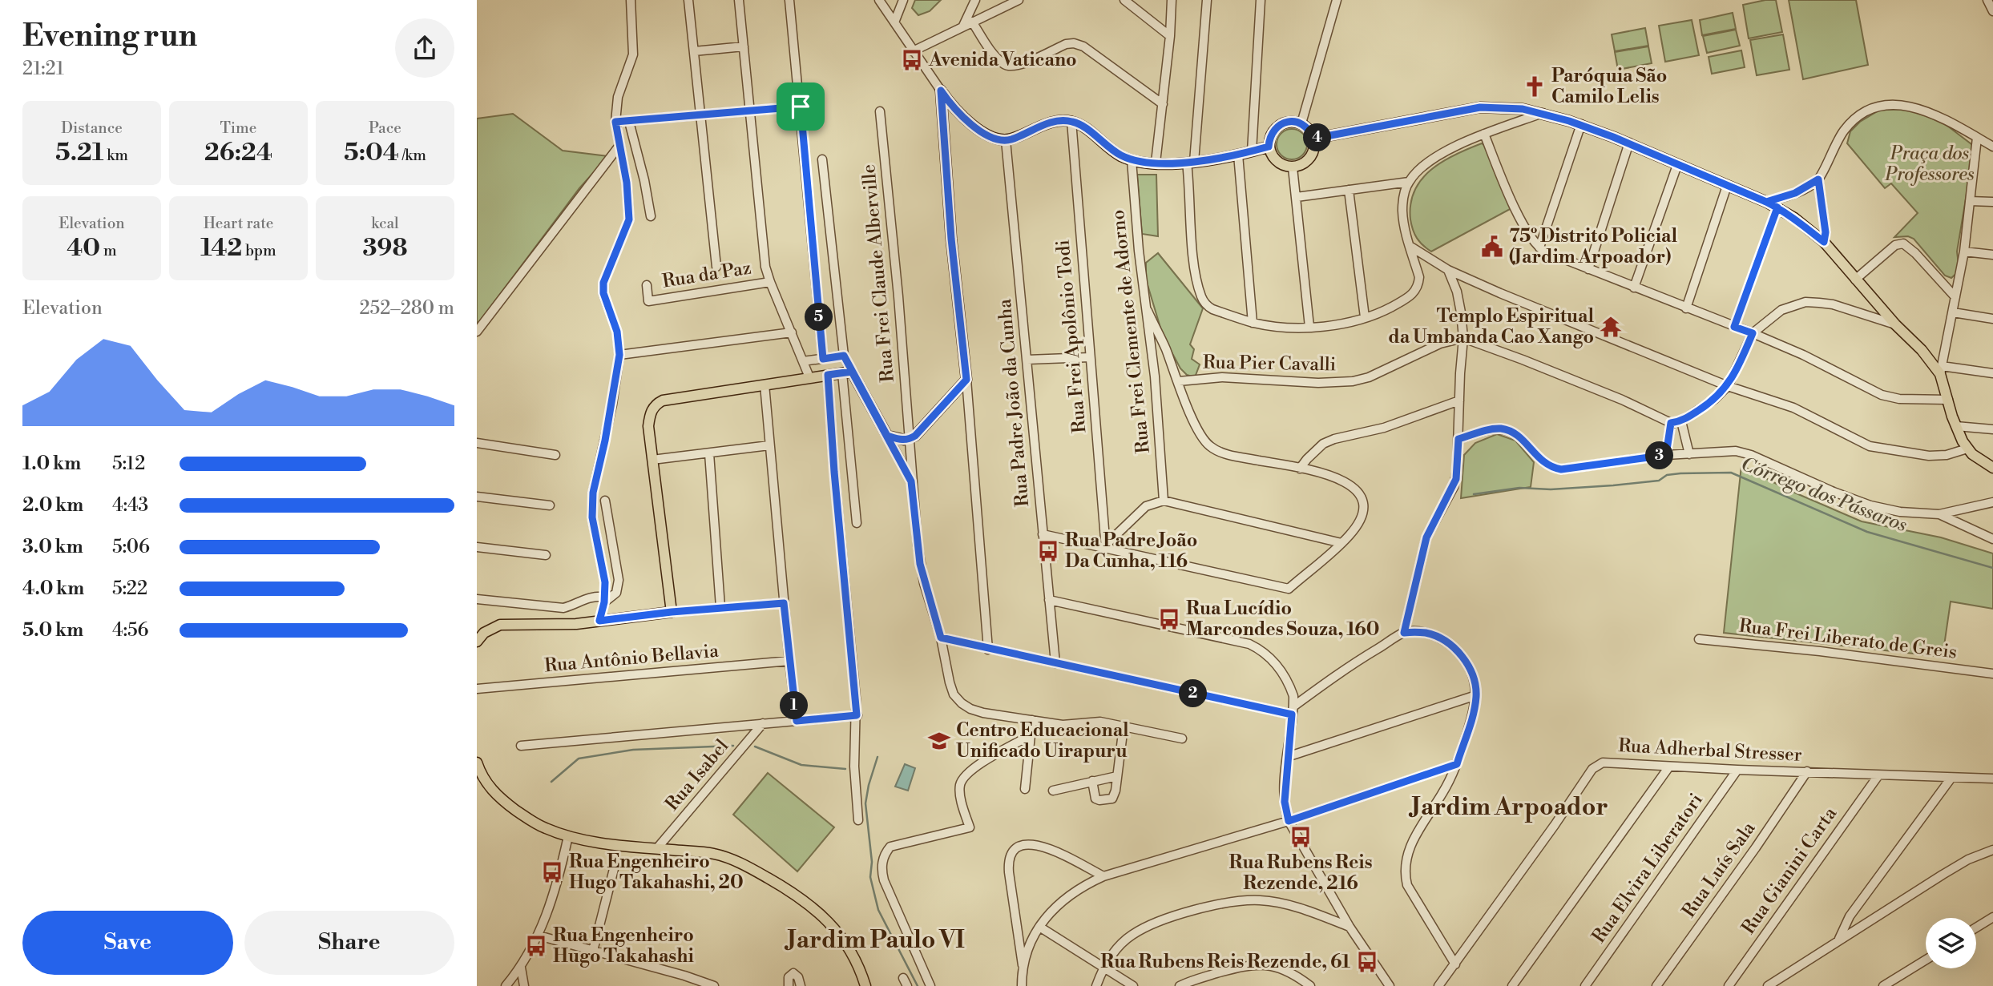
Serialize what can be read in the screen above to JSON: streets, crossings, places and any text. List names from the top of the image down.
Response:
{
  "streets": {
    "street": [
      "Rua Frei Claude Alberville",
      "Rua da Paz",
      "Rua Frei Clemente de Adorno",
      "Rua Frei Apolônio Todi",
      "Rua Pier Cavalli",
      "Rua Padre João da Cunha",
      "Rua Frei Liberato de Greis",
      "Rua Antônio Bellavia",
      "Rua Adherbal Stresser",
      "Rua Isabel",
      "Rua Elvira Liberatori",
      "Rua Luís Sala",
      "Rua Gianini Carta"
    ]
  },
  "crossings": [
    ["Rua Adherbal Stresser", "Rua Elvira Liberatori"],
    ["Rua Adherbal Stresser", "Rua Luís Sala"],
    ["Rua Adherbal Stresser", "Rua Gianini Carta"]
  ],
  "districts": ["Jardim Arpoador", "Jardim Paulo VI"],
  "water": ["Córrego dos Pássaros"],
  "parks": ["Praça dos Professores"],
  "places": {
    "bus stop": [
      "Avenida Vaticano",
      "Rua Padre João Da Cunha, 116",
      "Rua Lucídio Marcondes Souza, 160",
      "Rua Rubens Reis Rezende, 216",
      "Rua Engenheiro Hugo Takahashi, 20",
      "Rua Engenheiro Hugo Takahashi",
      "Rua Rubens Reis Rezende, 61"
    ],
    "church": ["Paróquia São Camilo Lelis"],
    "public building": ["75º Distrito Policial (Jardim Arpoador)"],
    "temple": ["Templo Espiritual da Umbanda Cao Xango"],
    "school or university": ["Centro Educacional Unificado Uirapuru"]
  },
  "page": {
    "heading": ["Evening run", "21:21"],
    "stats": [
      ["Distance", "5.21 km"],
      ["Time", "26:24"],
      ["Pace", "5:04 /km"],
      ["Elevation", "40 m"],
      ["Heart rate", "142 bpm"],
      ["kcal", "398"]
    ],
    "pins": [
      "4",
      "5",
      "3",
      "2",
      "1"
    ],
    "chart": ["Elevation", "252–280 m"],
    "list": [
      {
        "name": "1.0 km",
        "note": "5:12"
      },
      {
        "name": "2.0 km",
        "note": "4:43"
      },
      {
        "name": "3.0 km",
        "note": "5:06"
      },
      {
        "name": "4.0 km",
        "note": "5:22"
      },
      {
        "name": "5.0 km",
        "note": "4:56"
      }
    ],
    "buttons": ["Save", "Share"]
  }
}
